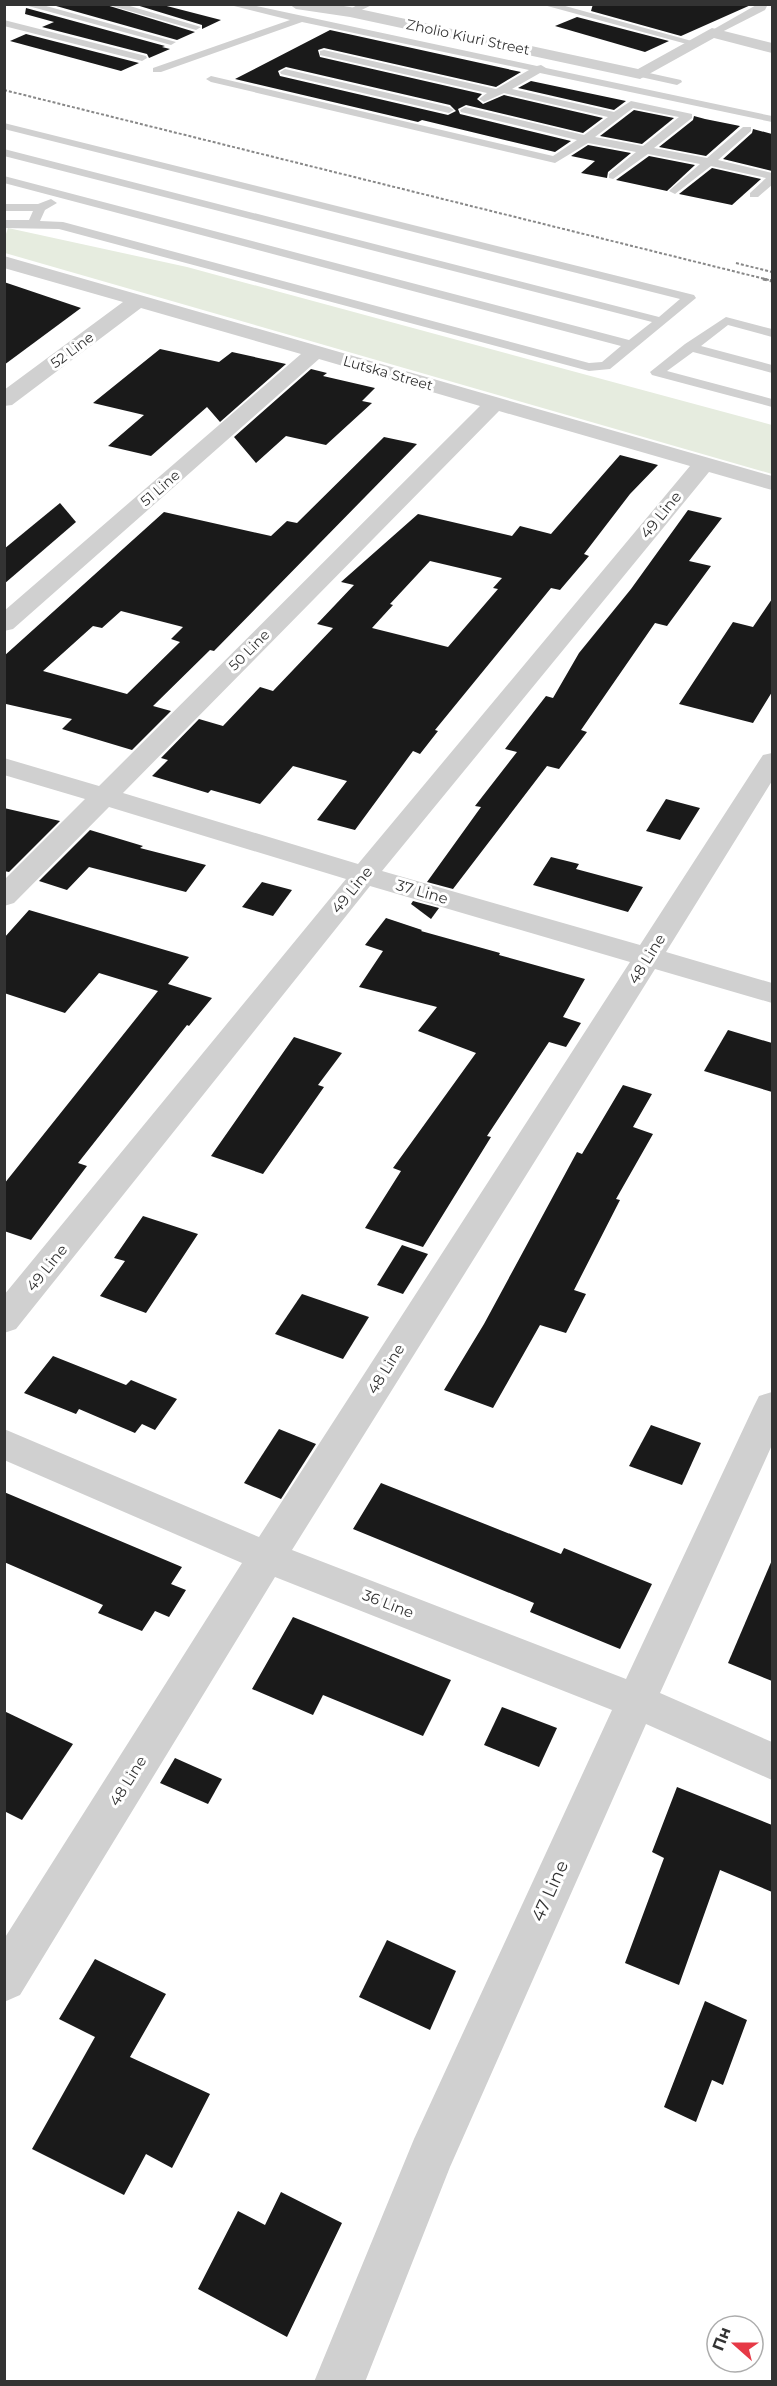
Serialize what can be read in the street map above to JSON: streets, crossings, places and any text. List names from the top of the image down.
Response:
{
  "streets": {
    "street": [
      "Zholio Kiuri Street",
      "52 Line",
      "Lutska Street",
      "51 Line",
      "49 Line",
      "50 Line",
      "37 Line",
      "48 Line",
      "36 Line",
      "47 Line"
    ]
  },
  "crossings": [
    ["52 Line", "Lutska Street"],
    ["Lutska Street", "51 Line"],
    ["Lutska Street", "49 Line"],
    ["Lutska Street", "50 Line"],
    ["49 Line", "37 Line"],
    ["50 Line", "37 Line"],
    ["37 Line", "48 Line"],
    ["48 Line", "36 Line"],
    ["36 Line", "47 Line"]
  ],
  "north": "left"
}
